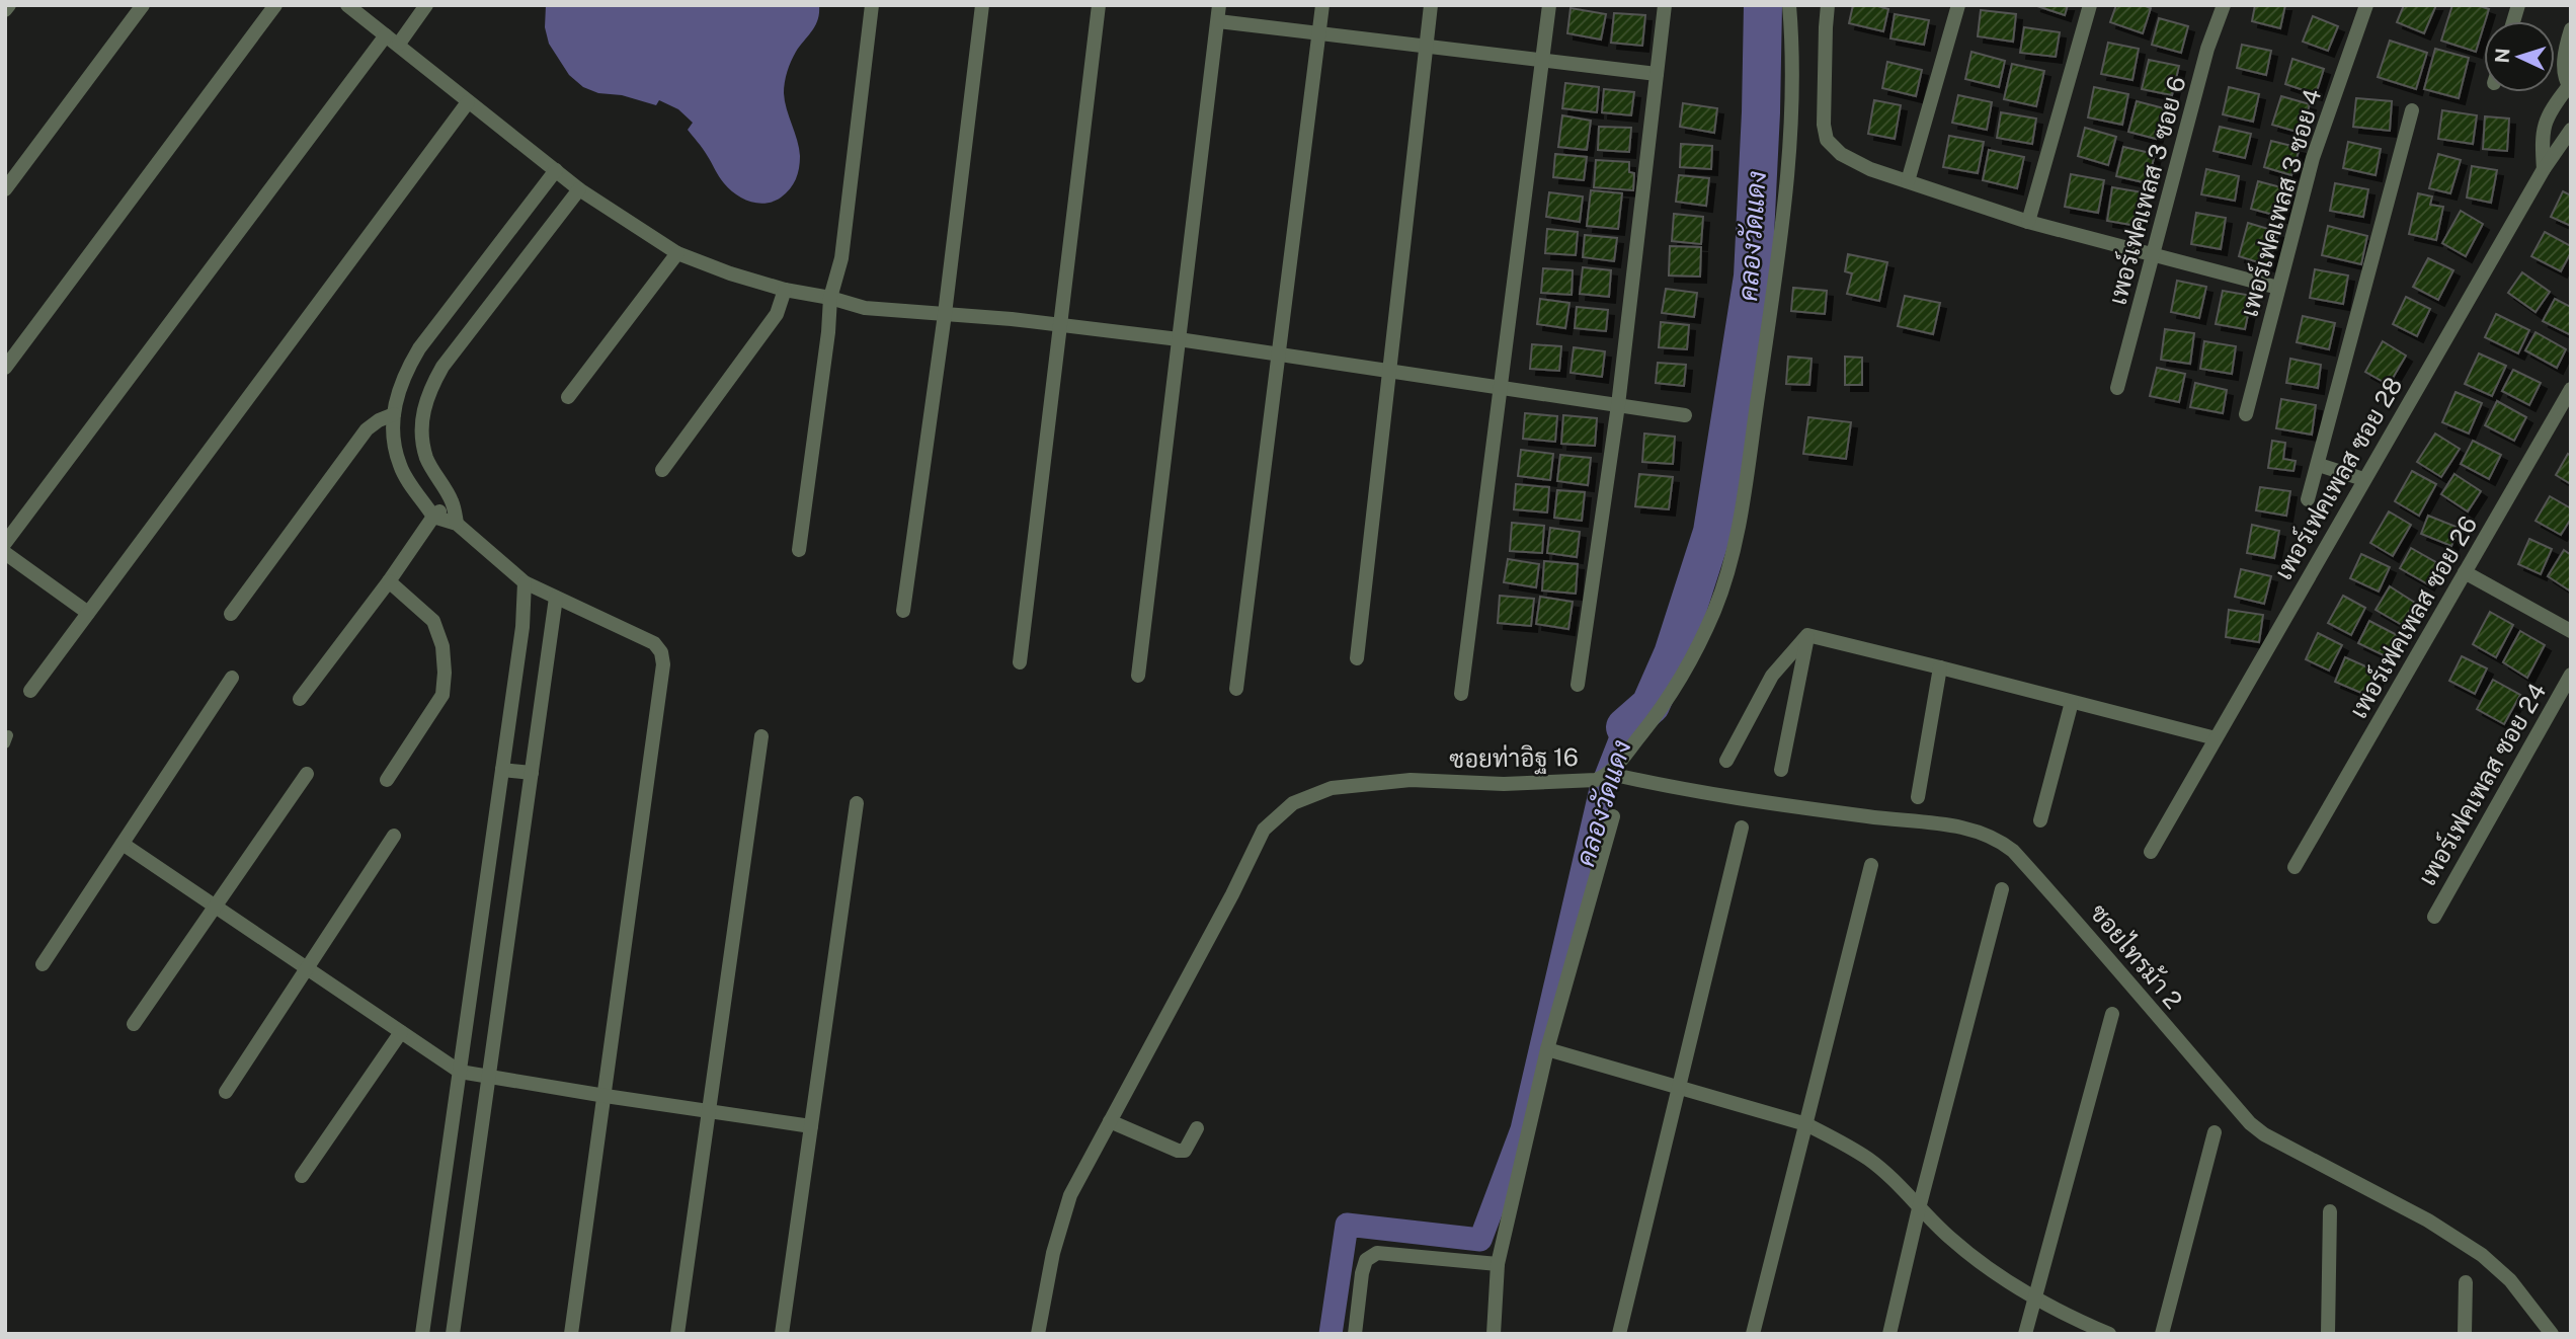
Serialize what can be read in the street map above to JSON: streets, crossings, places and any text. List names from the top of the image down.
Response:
{
  "streets": {
    "street": [
      "เพอร์เฟคเพลส 3 ซอย 6",
      "เพอร์เฟคเพลส 3 ซอย 4",
      "เพอร์เฟคเพลส ซอย 28",
      "เพอร์เฟคเพลส ซอย 26",
      "ซอยท่าอิฐ 16",
      "เพอร์เฟคเพลส ซอย 24",
      "ซอยไทรม้า 2"
    ]
  },
  "crossings": [
    ["ซอยท่าอิฐ 16", "ซอยไทรม้า 2"]
  ],
  "water": ["คลองวัดแดง"],
  "north": "left"
}
